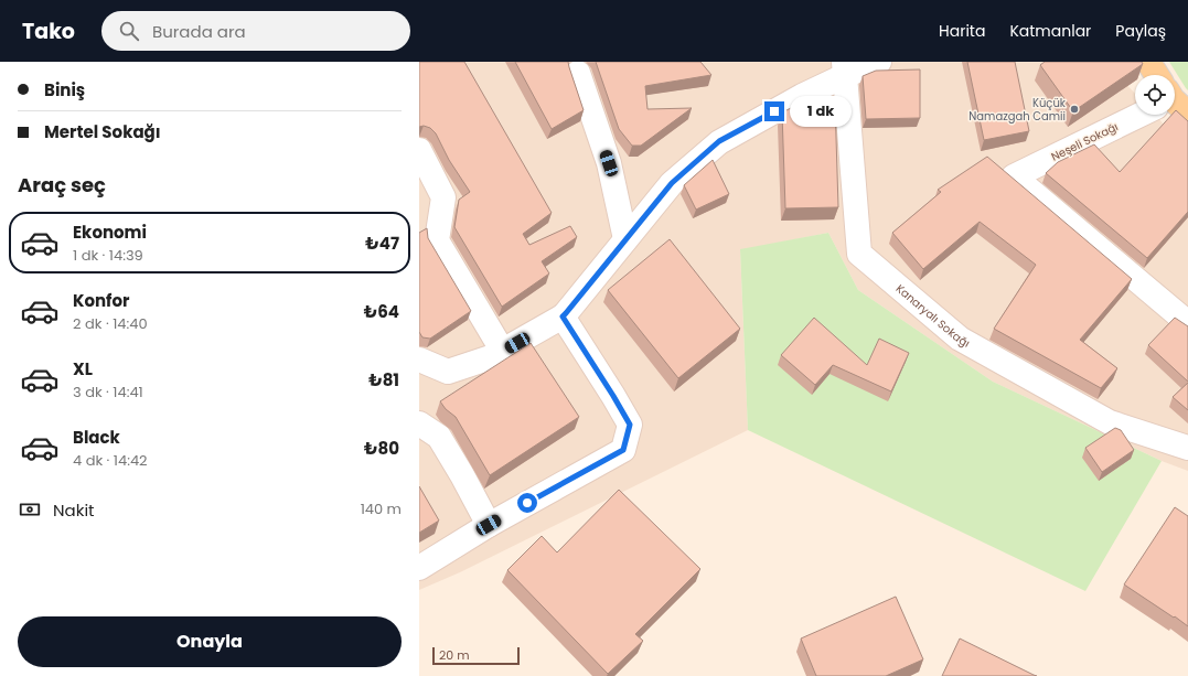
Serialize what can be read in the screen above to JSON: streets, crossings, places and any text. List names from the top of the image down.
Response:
{
  "streets": {
    "street": ["Neşeli Sokağı", "Kanaryalı Sokağı"]
  },
  "places": ["Küçük Namazgah Camii"],
  "scale_bar": "20 m",
  "page": {
    "header": "Tako",
    "search": "Burada ara",
    "nav": ["Harita", "Katmanlar", "Paylaş"],
    "banner": ["Biniş", "Mertel Sokağı"],
    "bubble": "1 dk",
    "heading": "Araç seç",
    "list": [
      {
        "name": "Ekonomi",
        "note": "1 dk · 14:39",
        "value": "₺47"
      },
      {
        "name": "Konfor",
        "note": "2 dk · 14:40",
        "value": "₺64"
      },
      {
        "name": "XL",
        "note": "3 dk · 14:41",
        "value": "₺81"
      },
      {
        "name": "Black",
        "note": "4 dk · 14:42",
        "value": "₺80"
      }
    ],
    "pay": ["Nakit", "140 m"],
    "buttons": "Onayla",
    "scale": "20 m"
  }
}
